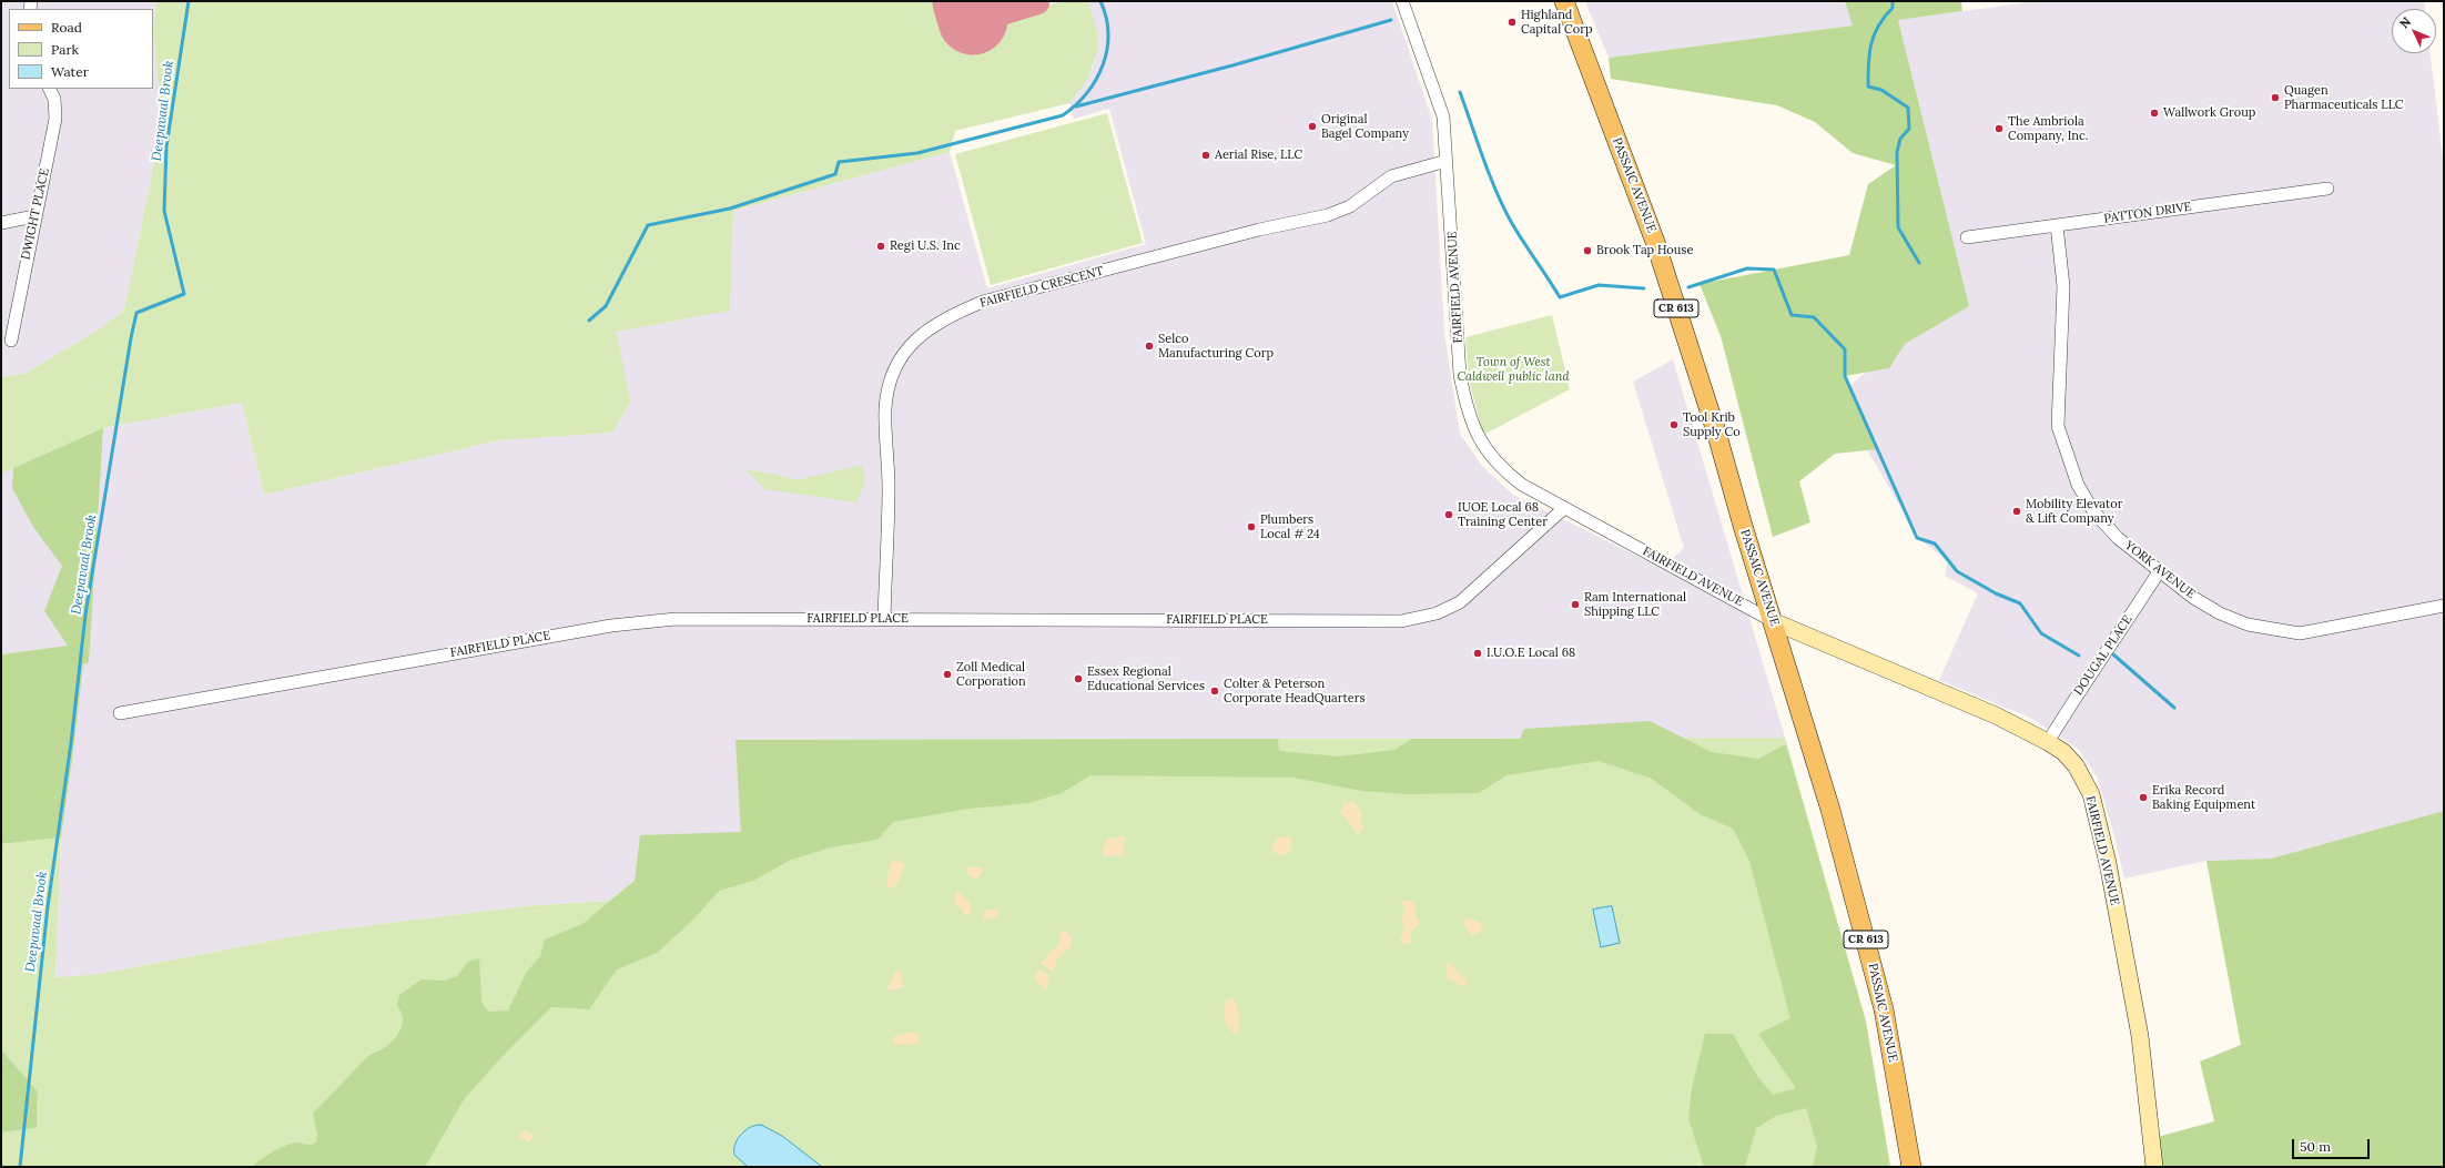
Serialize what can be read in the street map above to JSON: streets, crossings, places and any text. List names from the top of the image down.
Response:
{
  "streets": {
    "main road": ["PASSAIC AVENUE", "CR 613"],
    "street": [
      "PATTON DRIVE",
      "DWIGHT PLACE",
      "FAIRFIELD CRESCENT",
      "FAIRFIELD AVENUE",
      "YORK AVENUE",
      "FAIRFIELD PLACE",
      "DOUGAL PLACE"
    ]
  },
  "crossings": [
    ["PASSAIC AVENUE", "FAIRFIELD AVENUE"],
    ["PATTON DRIVE", "YORK AVENUE"],
    ["FAIRFIELD CRESCENT", "FAIRFIELD AVENUE"],
    ["FAIRFIELD CRESCENT", "FAIRFIELD PLACE"],
    ["FAIRFIELD AVENUE", "FAIRFIELD PLACE"],
    ["FAIRFIELD AVENUE", "DOUGAL PLACE"],
    ["YORK AVENUE", "DOUGAL PLACE"]
  ],
  "water": ["Deepavaal Brook"],
  "parks": ["Town of West Caldwell public land"],
  "places": [
    "Highland Capital Corp",
    "Quagen Pharmaceuticals LLC",
    "Wallwork Group",
    "Original Bagel Company",
    "The Ambriola Company, Inc.",
    "Aerial Rise, LLC",
    "Regi U.S. Inc",
    "Brook Tap House",
    "Selco Manufacturing Corp",
    "Tool Krib Supply Co",
    "Mobility Elevator & Lift Company",
    "IUOE Local 68 Training Center",
    "Plumbers Local # 24",
    "Ram International Shipping LLC",
    "I.U.O.E Local 68",
    "Zoll Medical Corporation",
    "Essex Regional Educational Services",
    "Colter & Peterson Corporate HeadQuarters",
    "Erika Record Baking Equipment"
  ],
  "legend": ["Road", "Park", "Water"],
  "scale_bar": "50 m",
  "north": "top left"
}
